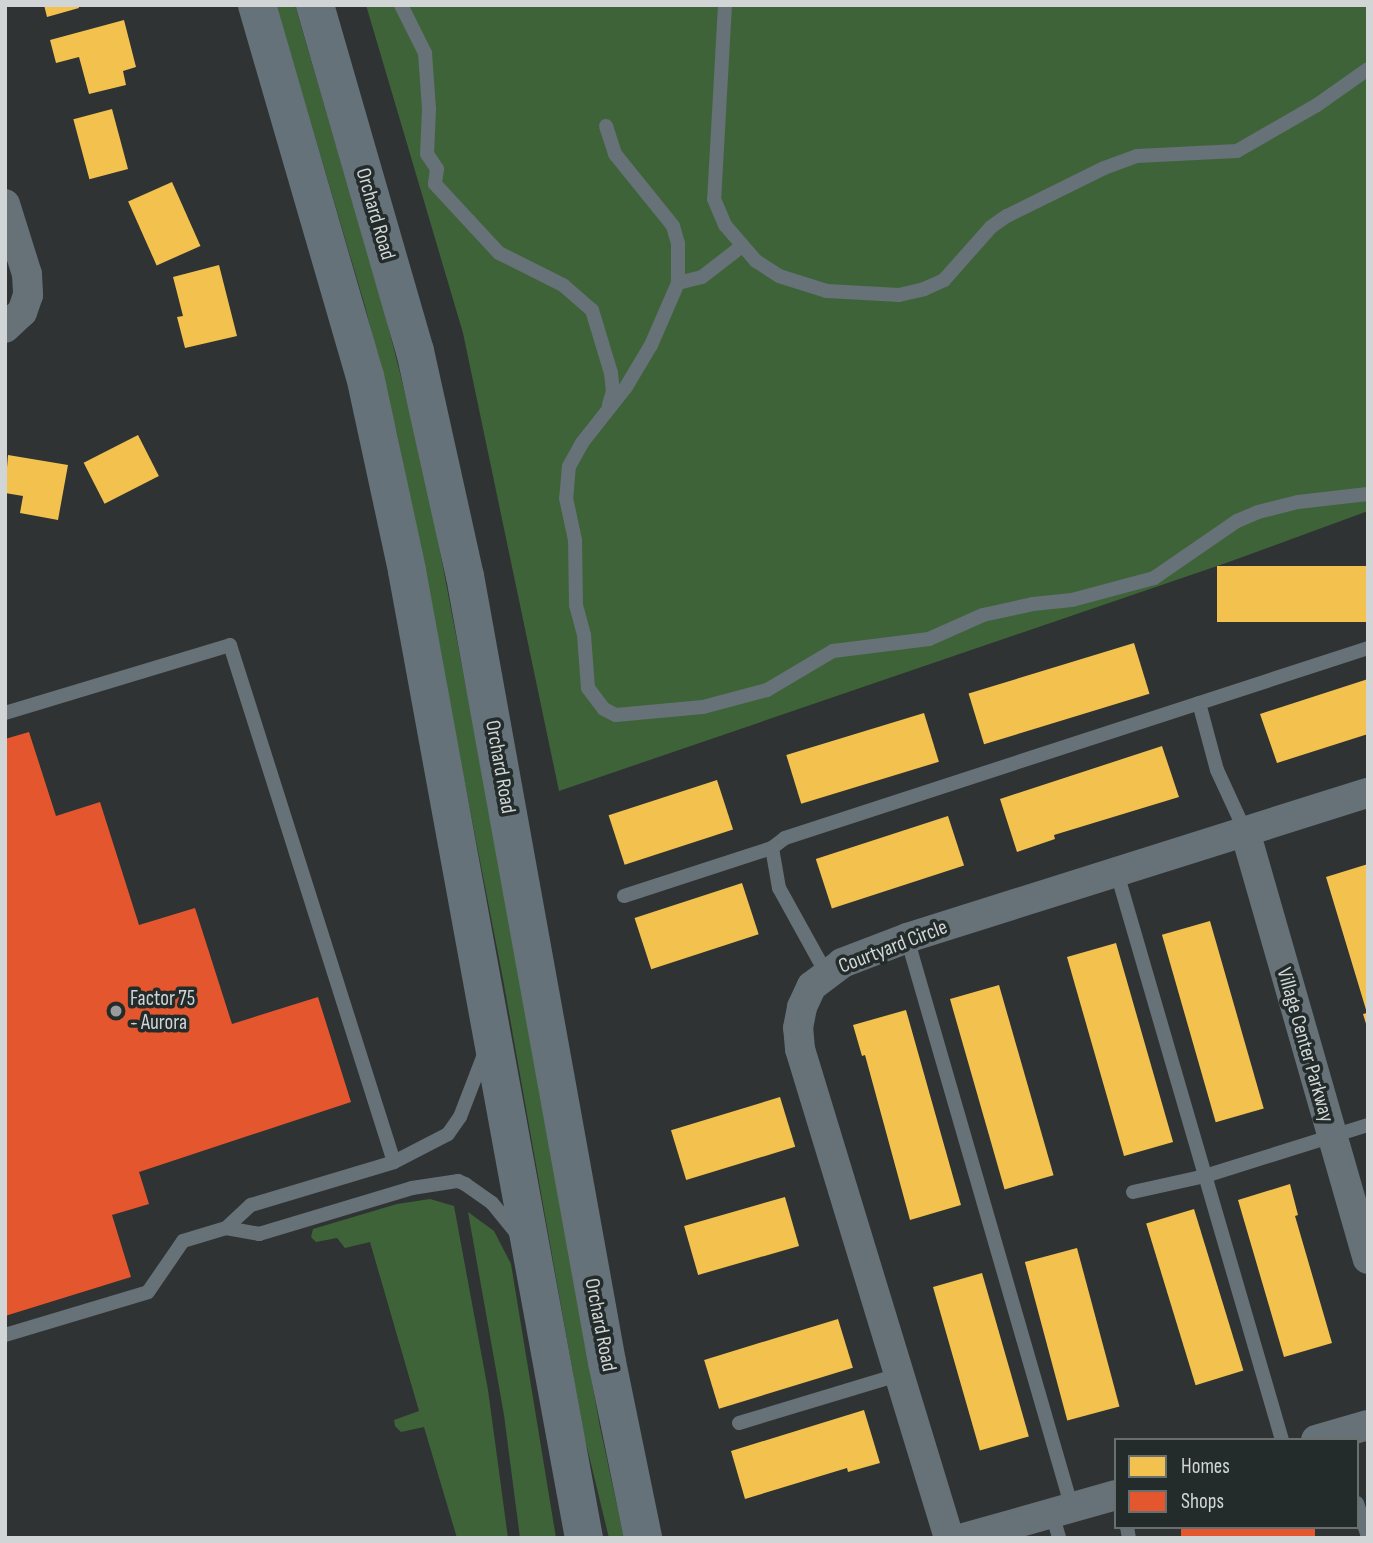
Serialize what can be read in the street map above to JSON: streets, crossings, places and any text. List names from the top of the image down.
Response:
{
  "streets": {
    "main road": ["Orchard Road"],
    "street": ["Courtyard Circle", "Village Center Parkway"]
  },
  "crossings": [
    ["Courtyard Circle", "Village Center Parkway"]
  ],
  "places": ["Factor 75 - Aurora"],
  "legend": ["Homes", "Shops"]
}
